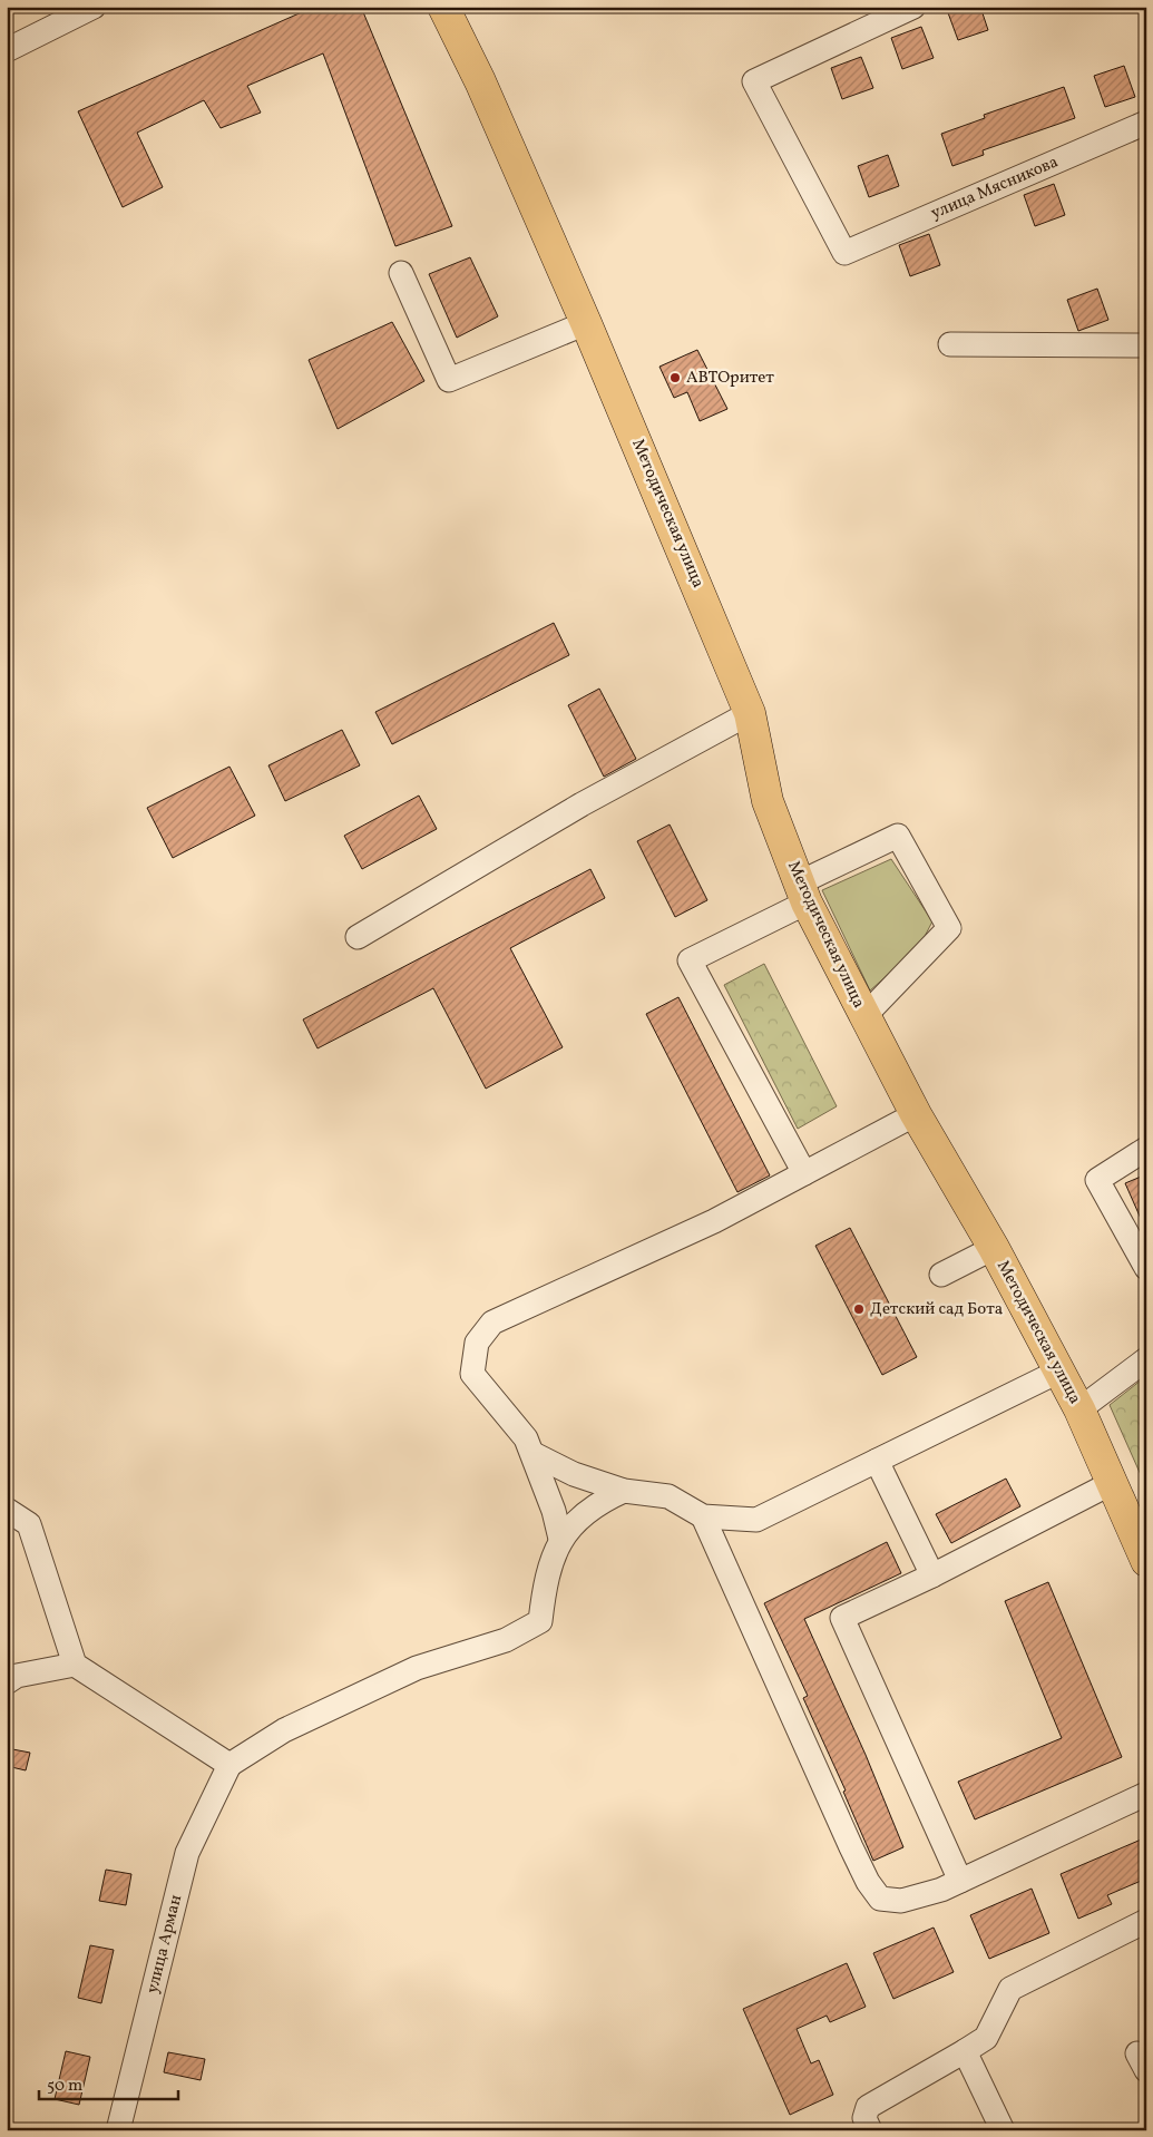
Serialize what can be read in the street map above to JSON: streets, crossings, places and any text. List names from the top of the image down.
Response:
{
  "streets": {
    "main road": ["Методическая улица"],
    "street": ["улица Мясникова", "улица Арман"]
  },
  "places": ["АВТОритет", "Детский сад Бота"],
  "scale_bar": "50 m"
}
